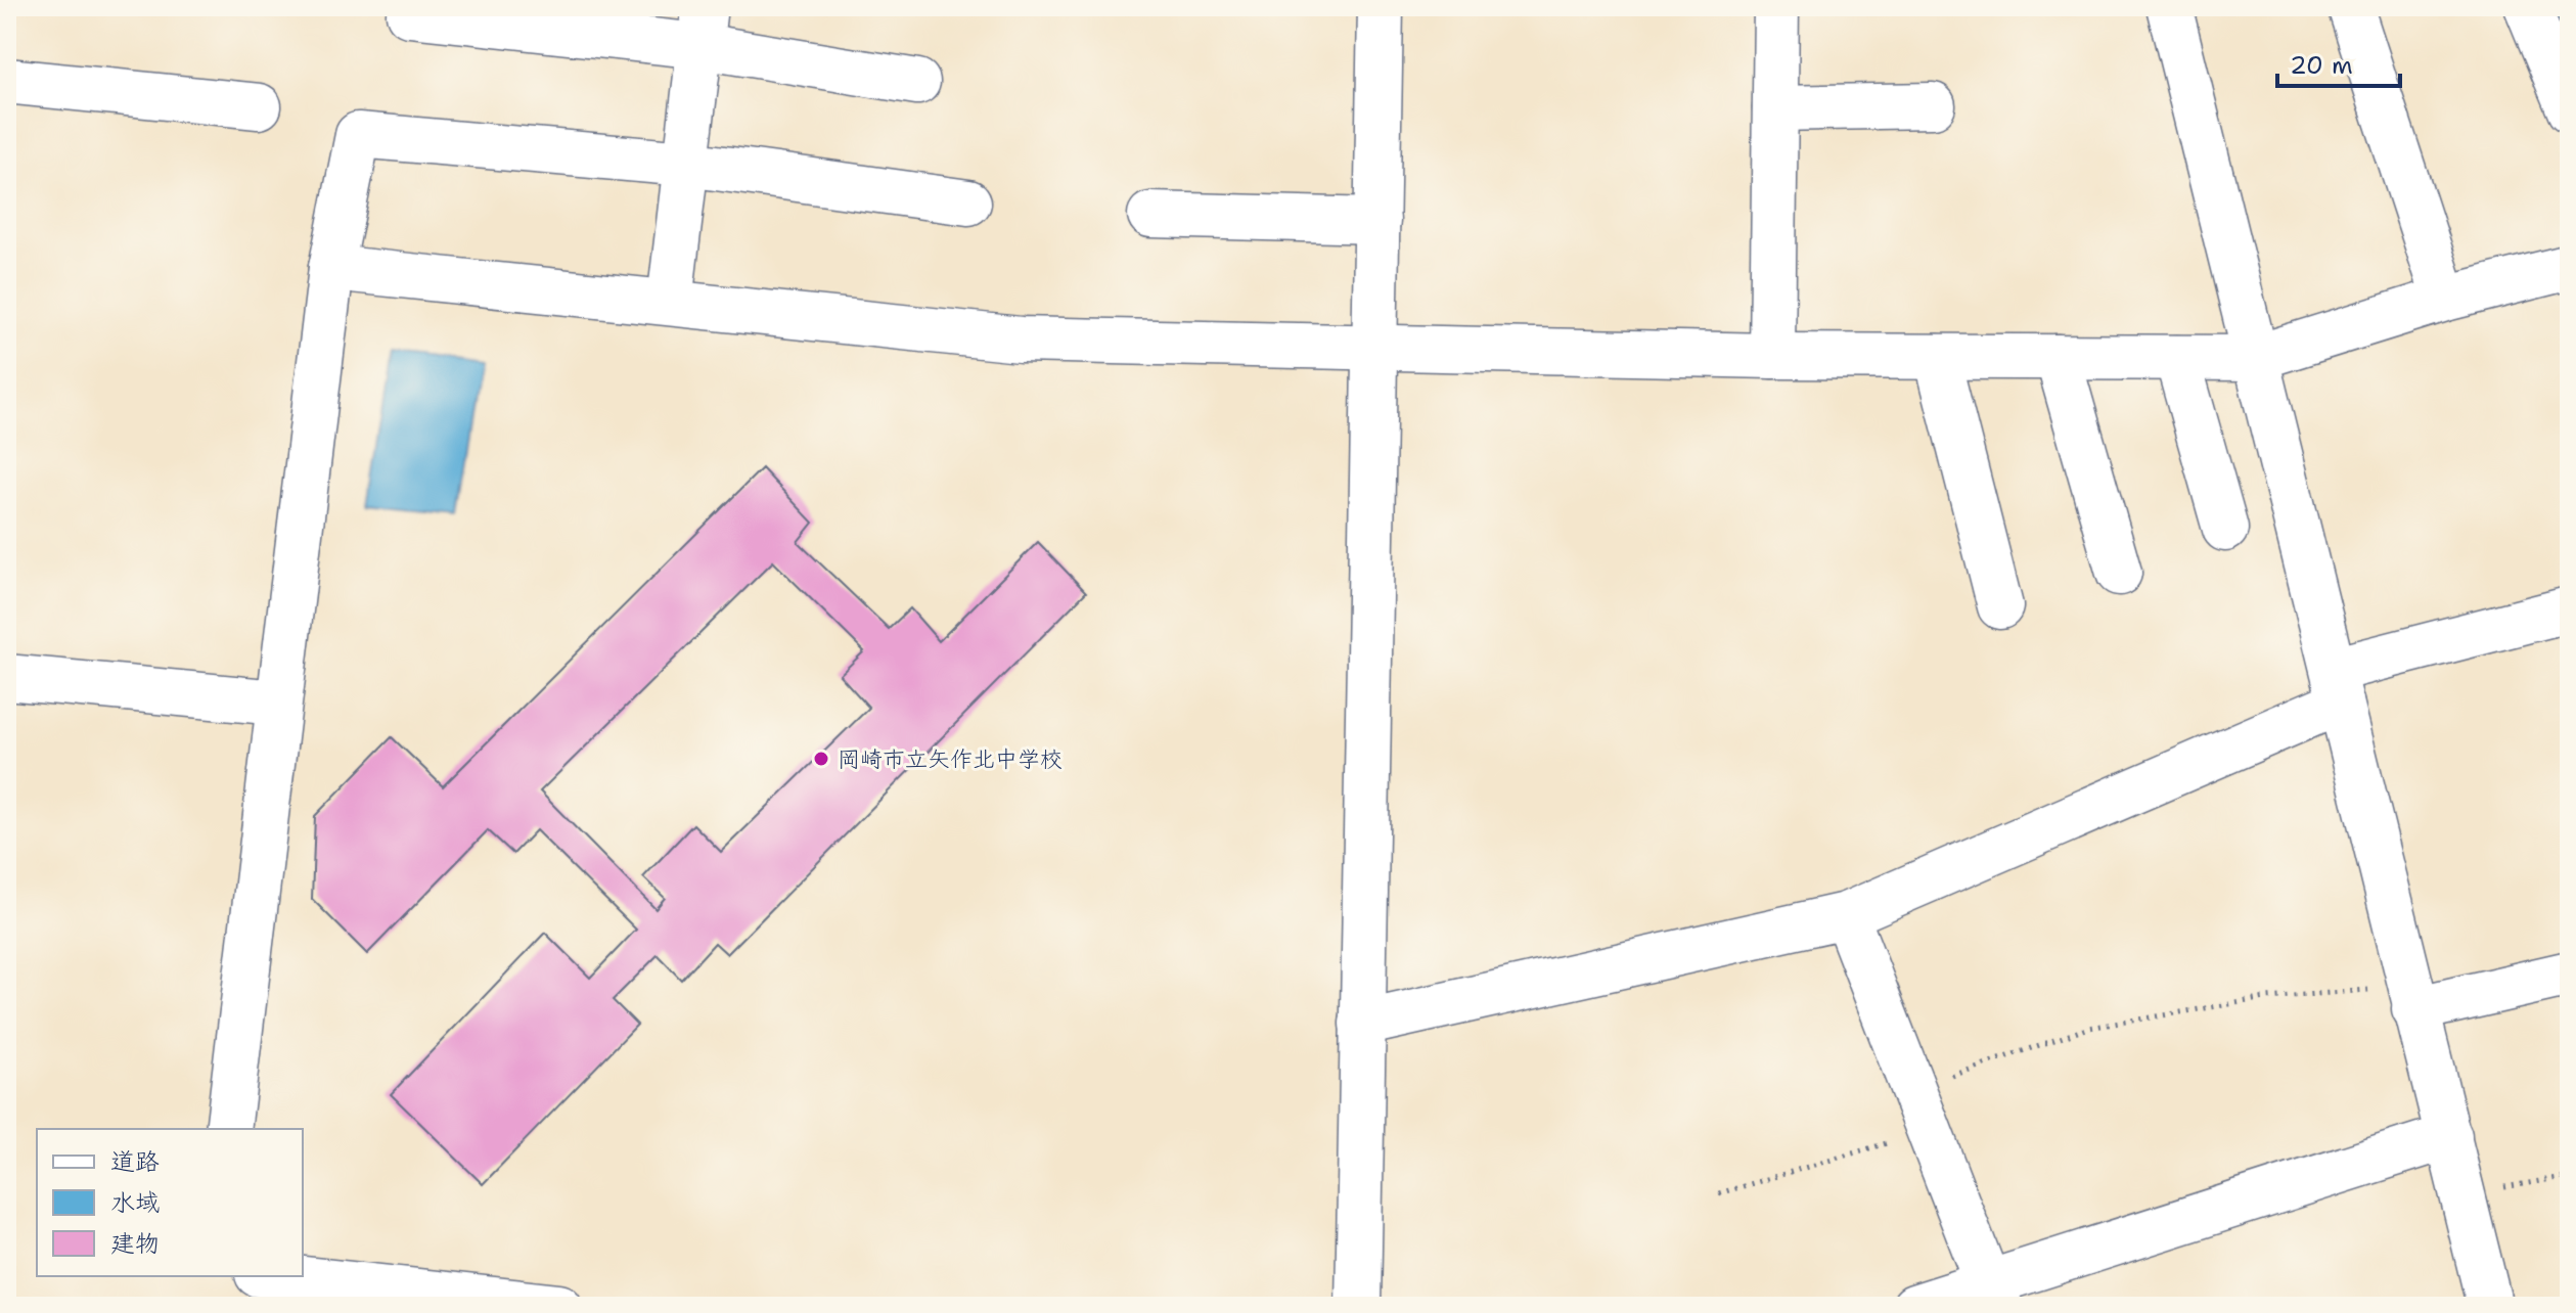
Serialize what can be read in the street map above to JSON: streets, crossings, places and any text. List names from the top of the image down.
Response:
{
  "places": ["岡崎市立矢作北中学校"],
  "legend": ["道路", "水域", "建物"],
  "scale_bar": "20 m"
}
